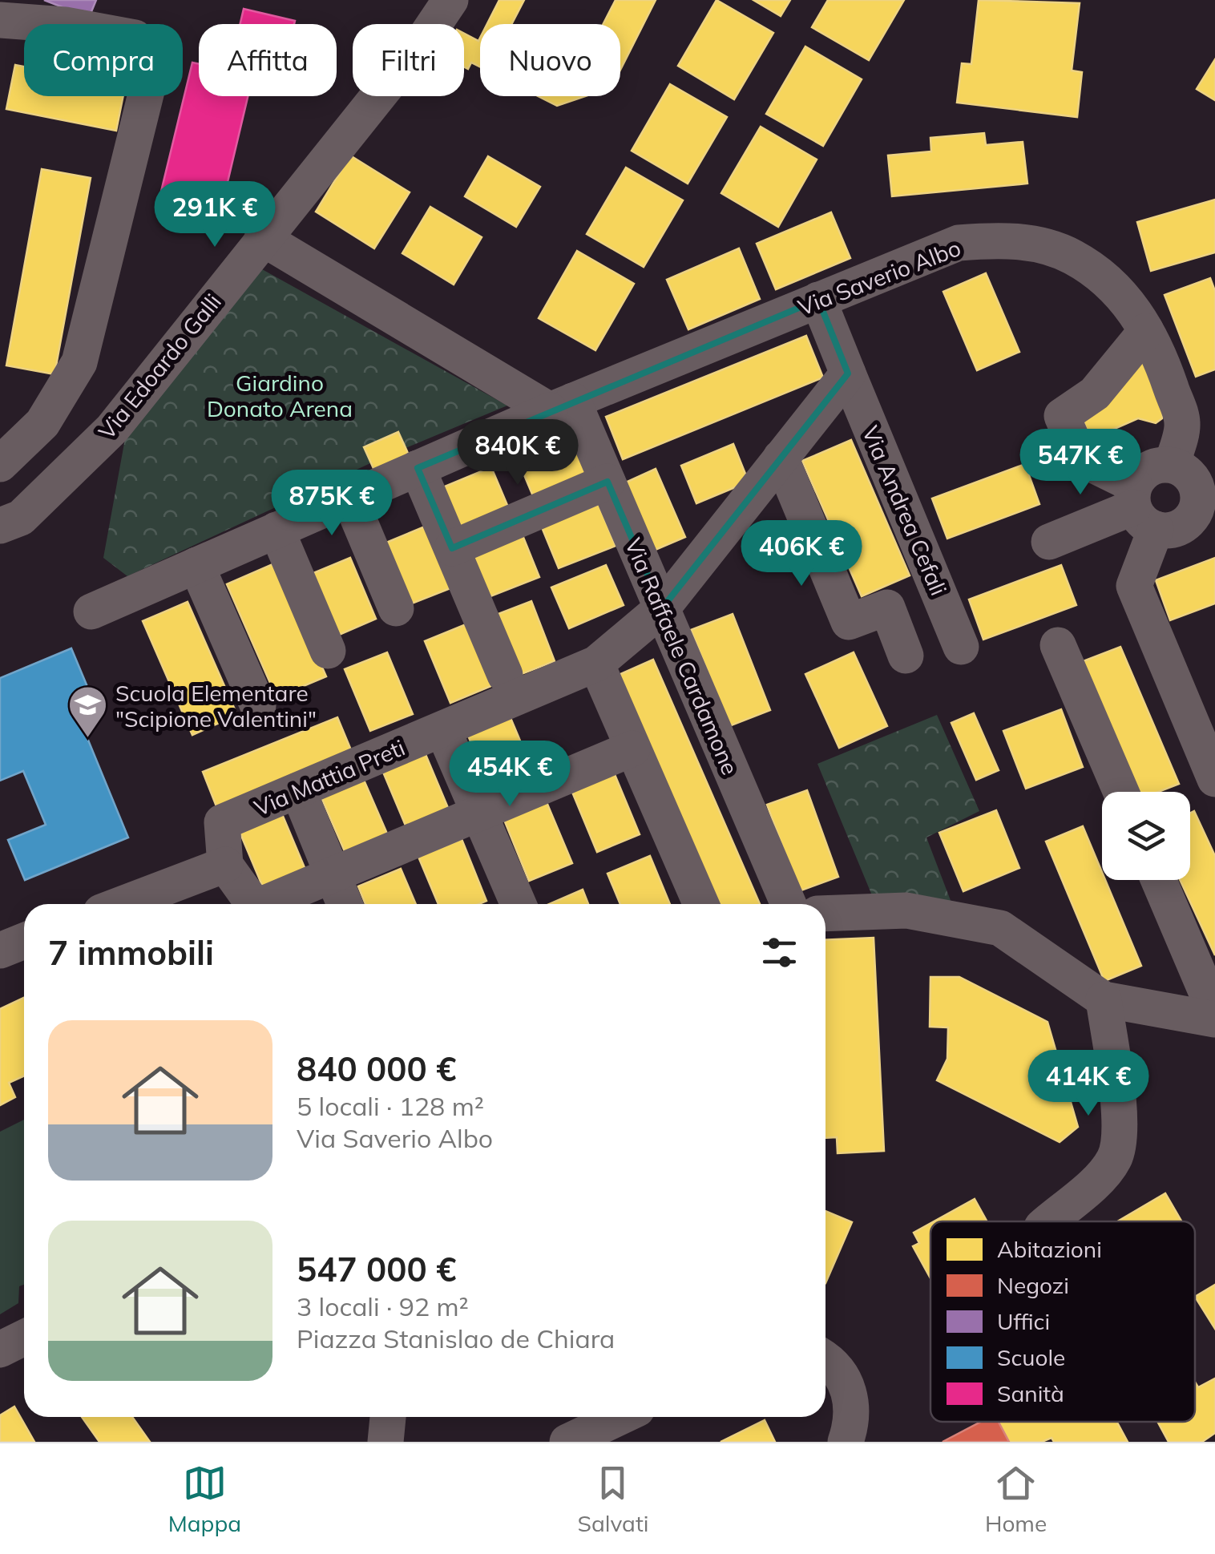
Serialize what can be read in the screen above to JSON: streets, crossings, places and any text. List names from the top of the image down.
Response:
{
  "streets": {
    "street": [
      "Via Saverio Albo",
      "Via Edoardo Galli",
      "Via Andrea Cefali",
      "Via Raffaele Cardamone",
      "Via Mattia Preti"
    ]
  },
  "crossings": [
    ["Via Saverio Albo", "Via Andrea Cefali"],
    ["Via Saverio Albo", "Via Raffaele Cardamone"],
    ["Via Andrea Cefali", "Via Mattia Preti"],
    ["Via Raffaele Cardamone", "Via Mattia Preti"]
  ],
  "parks": ["Giardino Donato Arena"],
  "places": {
    "school or university": ["Scuola Elementare \"Scipione Valentini\""]
  },
  "legend": [
    "Abitazioni",
    "Negozi",
    "Uffici",
    "Scuole",
    "Sanità"
  ],
  "page": {
    "chip": [
      "Compra",
      "Affitta",
      "Filtri",
      "Nuovo"
    ],
    "price": [
      "291K €",
      "840K €",
      "547K €",
      "875K €",
      "406K €",
      "454K €",
      "414K €"
    ],
    "heading": "7 immobili",
    "list": [
      {
        "name": "840 000 €",
        "note": "5 locali · 128 m² · Via Saverio Albo"
      },
      {
        "name": "547 000 €",
        "note": "3 locali · 92 m² · Piazza Stanislao de Chiara"
      }
    ],
    "tabs": ["Mappa", "Salvati", "Home"]
  }
}
